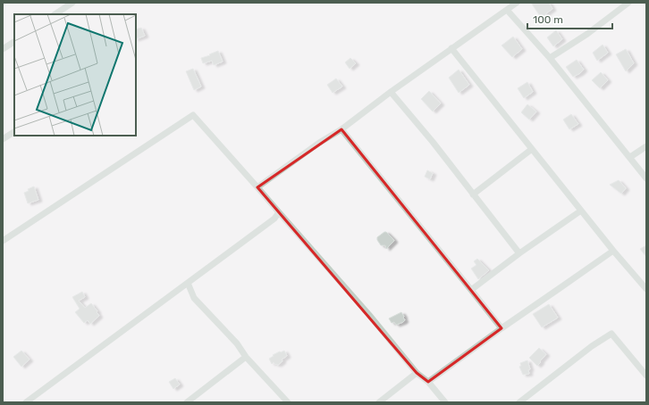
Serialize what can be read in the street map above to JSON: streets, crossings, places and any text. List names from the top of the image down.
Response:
{
  "scale_bar": "100 m"
}
